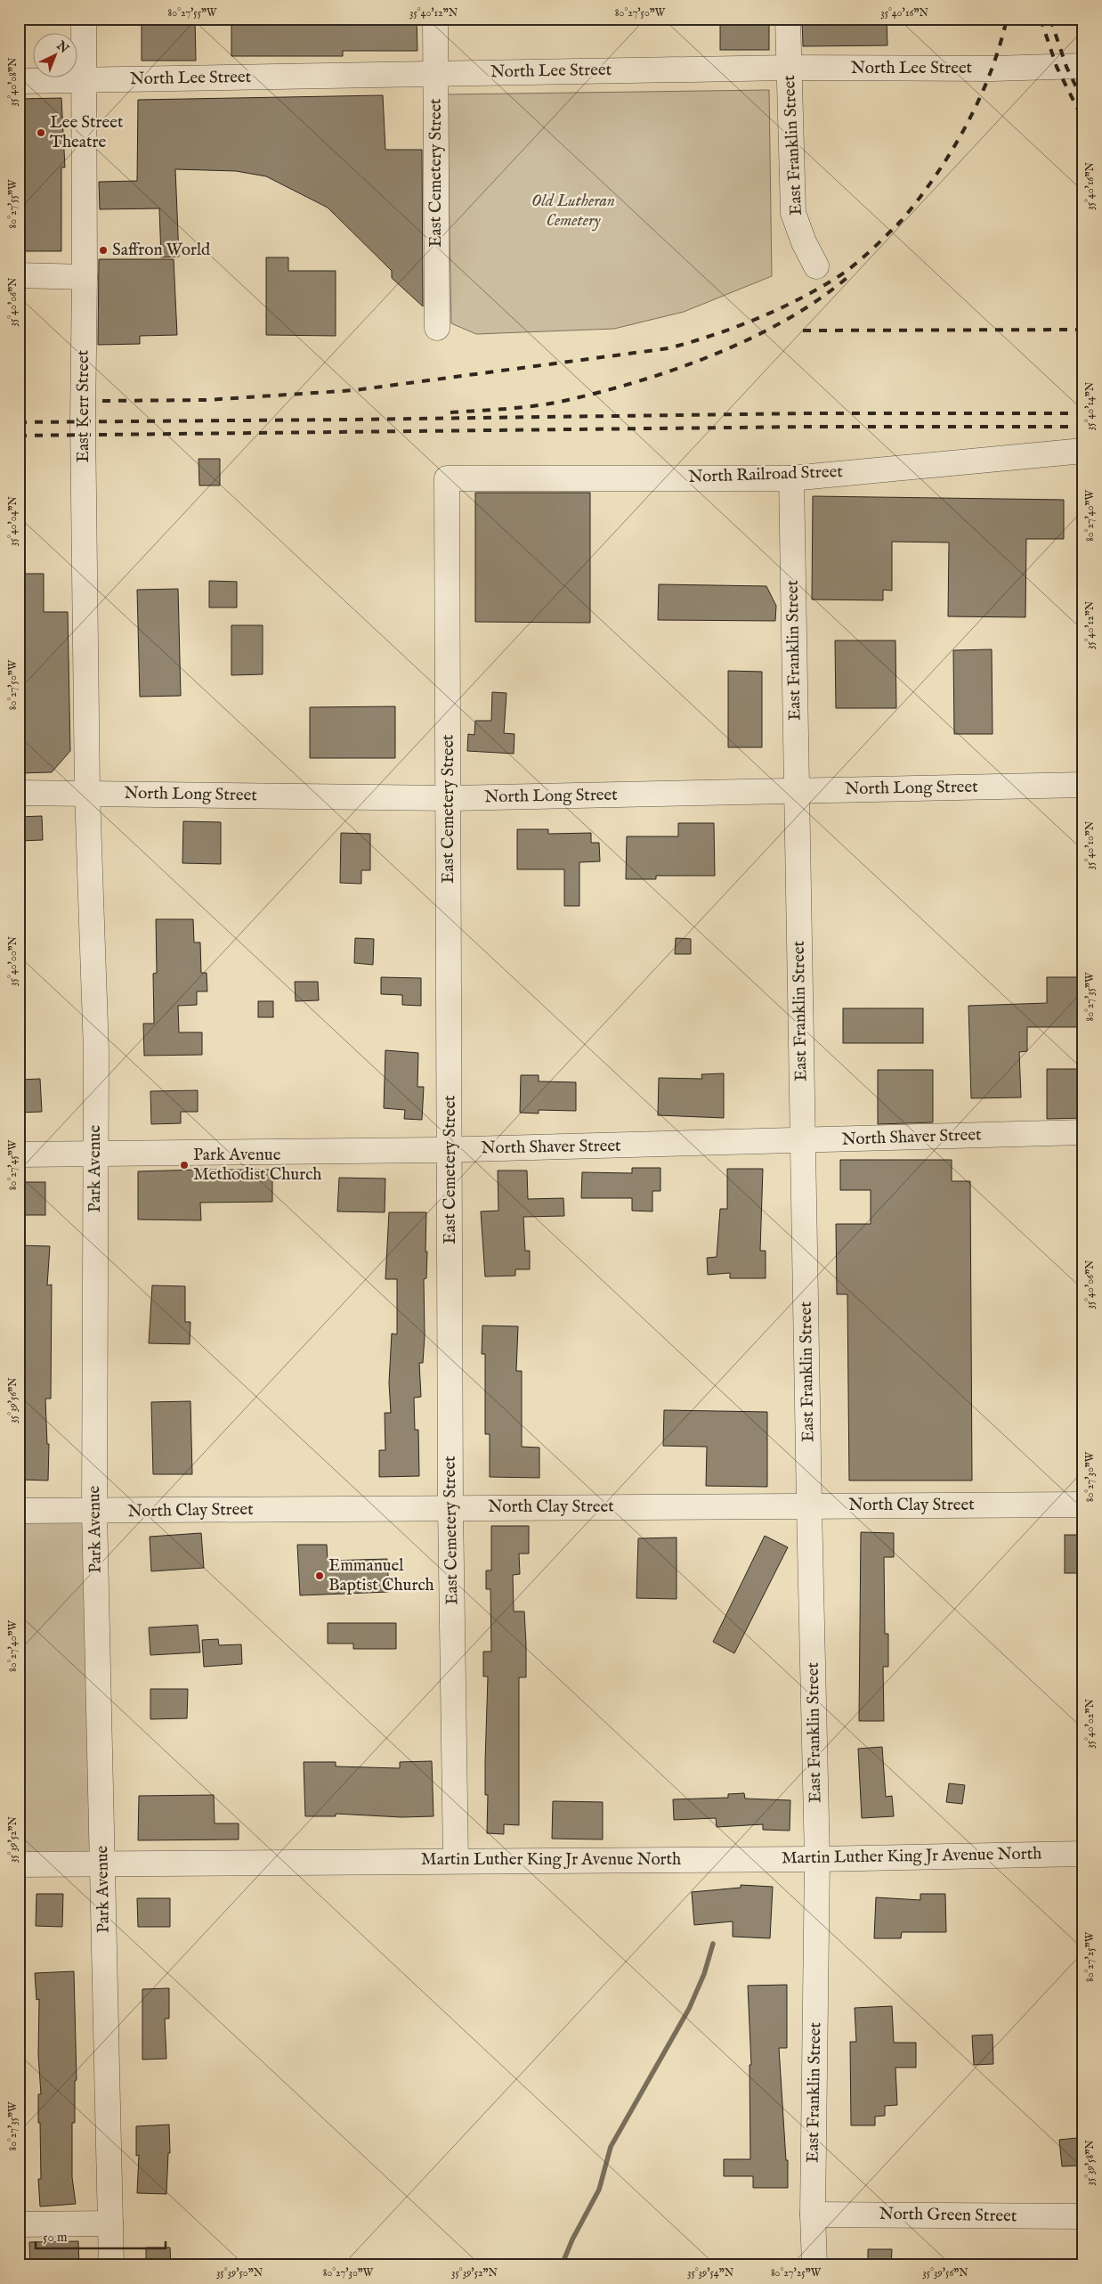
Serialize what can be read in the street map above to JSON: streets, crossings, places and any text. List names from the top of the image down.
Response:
{
  "streets": {
    "street": [
      "North Lee Street",
      "East Franklin Street",
      "East Cemetery Street",
      "East Kerr Street",
      "North Railroad Street",
      "North Long Street",
      "North Shaver Street",
      "Park Avenue",
      "North Clay Street",
      "Martin Luther King Jr Avenue North",
      "North Green Street"
    ]
  },
  "crossings": [
    ["North Lee Street", "East Franklin Street"],
    ["North Lee Street", "East Cemetery Street"],
    ["North Lee Street", "East Kerr Street"],
    ["East Franklin Street", "North Railroad Street"],
    ["East Franklin Street", "North Long Street"],
    ["East Franklin Street", "North Shaver Street"],
    ["East Franklin Street", "North Clay Street"],
    ["East Franklin Street", "Martin Luther King Jr Avenue North"],
    ["East Franklin Street", "North Green Street"],
    ["East Cemetery Street", "North Railroad Street"],
    ["East Cemetery Street", "North Long Street"],
    ["East Cemetery Street", "North Shaver Street"],
    ["East Cemetery Street", "North Clay Street"],
    ["East Cemetery Street", "Martin Luther King Jr Avenue North"],
    ["East Kerr Street", "North Long Street"],
    ["East Kerr Street", "Park Avenue"],
    ["North Long Street", "Park Avenue"],
    ["North Shaver Street", "Park Avenue"],
    ["Park Avenue", "North Clay Street"],
    ["Park Avenue", "Martin Luther King Jr Avenue North"]
  ],
  "parks": ["Old Lutheran Cemetery"],
  "places": [
    "Lee Street Theatre",
    "Saffron World",
    "Park Avenue Methodist Church",
    "Emmanuel Baptist Church"
  ],
  "scale_bar": "50 m",
  "north": "top right",
  "coordinates": [
    "80°27'55\"W",
    "35°40'12\"N",
    "80°27'50\"W",
    "35°40'16\"N",
    "35°40'08\"N",
    "35°40'06\"N",
    "35°40'14\"N",
    "80°27'40\"W",
    "35°40'04\"N",
    "35°40'10\"N",
    "35°40'00\"N",
    "80°27'35\"W",
    "80°27'45\"W",
    "35°39'56\"N",
    "80°27'30\"W",
    "35°40'02\"N",
    "35°39'52\"N",
    "80°27'25\"W",
    "35°39'58\"N",
    "35°39'50\"N",
    "35°39'54\"N"
  ]
}
